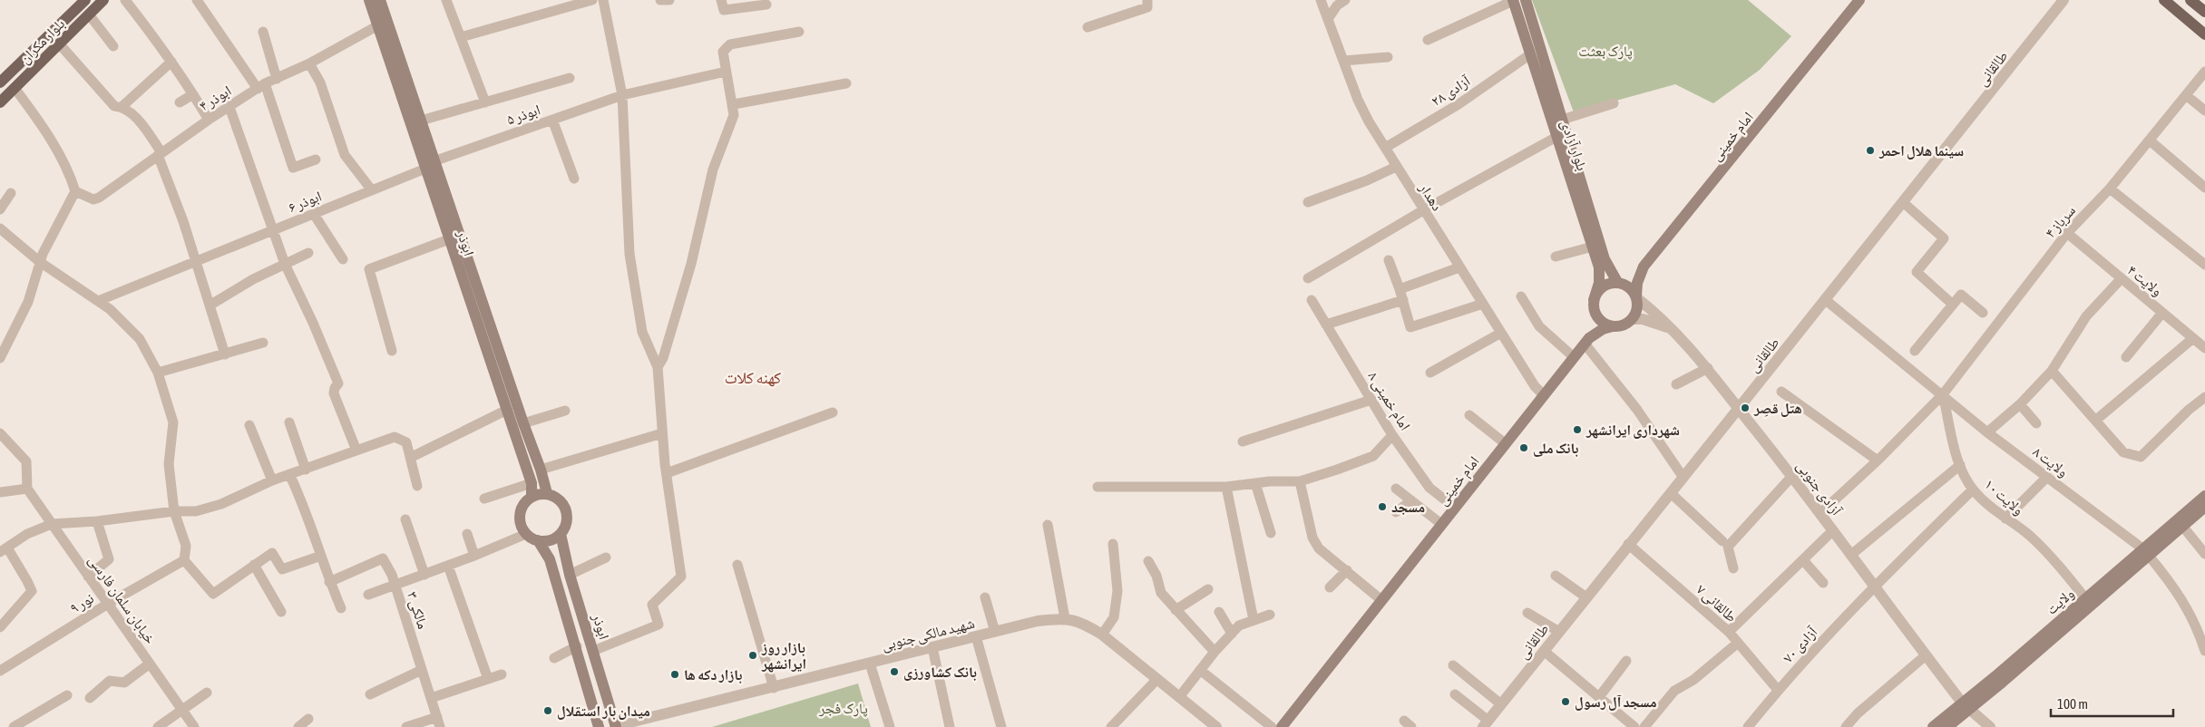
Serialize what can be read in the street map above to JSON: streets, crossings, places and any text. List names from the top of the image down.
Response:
{
  "streets": {
    "main road": [
      "بلوار مکران",
      "امام خمینی",
      "بلوار آزادی",
      "ابوذر",
      "ولایت"
    ],
    "street": [
      "طالقانی",
      "آزادی ۲۸",
      "ابوذر ۴",
      "ابوذر ۵",
      "دهدار",
      "ابوذر ۶",
      "سرباز ۴",
      "ولایت ۴",
      "امام خمینی ۸",
      "ولایت ۸",
      "آزادی جنوبی",
      "ولایت ۱۰",
      "خیابان سلمان فارسی",
      "نور ۹",
      "طالقانی ۷",
      "مالکی ۳",
      "شهید مالکی جنوبی",
      "آزادی ۷۰"
    ]
  },
  "crossings": [
    ["طالقانی", "ولایت ۸"],
    ["طالقانی", "آزادی جنوبی"],
    ["طالقانی", "طالقانی ۷"],
    ["آزادی ۲۸", "بلوار آزادی"],
    ["آزادی ۲۸", "دهدار"],
    ["ابوذر ۴", "ابوذر"],
    ["ابوذر ۵", "ابوذر ۶"],
    ["ابوذر ۵", "ابوذر"],
    ["امام خمینی", "بلوار آزادی"],
    ["امام خمینی", "دهدار"],
    ["امام خمینی", "امام خمینی ۸"],
    ["امام خمینی", "آزادی جنوبی"],
    ["بلوار آزادی", "آزادی جنوبی"],
    ["ابوذر ۶", "ابوذر"],
    ["سرباز ۴", "ولایت ۴"],
    ["سرباز ۴", "ولایت ۸"],
    ["سرباز ۴", "آزادی جنوبی"],
    ["سرباز ۴", "ولایت ۱۰"],
    ["ابوذر", "شهید مالکی جنوبی"],
    ["ولایت ۸", "ولایت ۱۰"],
    ["ولایت ۸", "ولایت"],
    ["آزادی جنوبی", "ولایت"],
    ["آزادی جنوبی", "آزادی ۷۰"],
    ["ولایت ۱۰", "ولایت"],
    ["ولایت ۱۰", "آزادی ۷۰"],
    ["خیابان سلمان فارسی", "نور ۹"],
    ["طالقانی ۷", "آزادی ۷۰"]
  ],
  "districts": ["کهنه کلات"],
  "parks": ["پارک بعثت", "پارک فجر"],
  "places": [
    "سینما هلال احمر",
    "هتل قصِر",
    "شهرداری ایرانشهر",
    "بانک ملی",
    "مسجد",
    "بازار روز ایرانشهر",
    "بانک کشاورزی",
    "بازار دکه ها",
    "مسجد آل رسول",
    "میدان بار استقلال"
  ],
  "scale_bar": "100 m"
}
